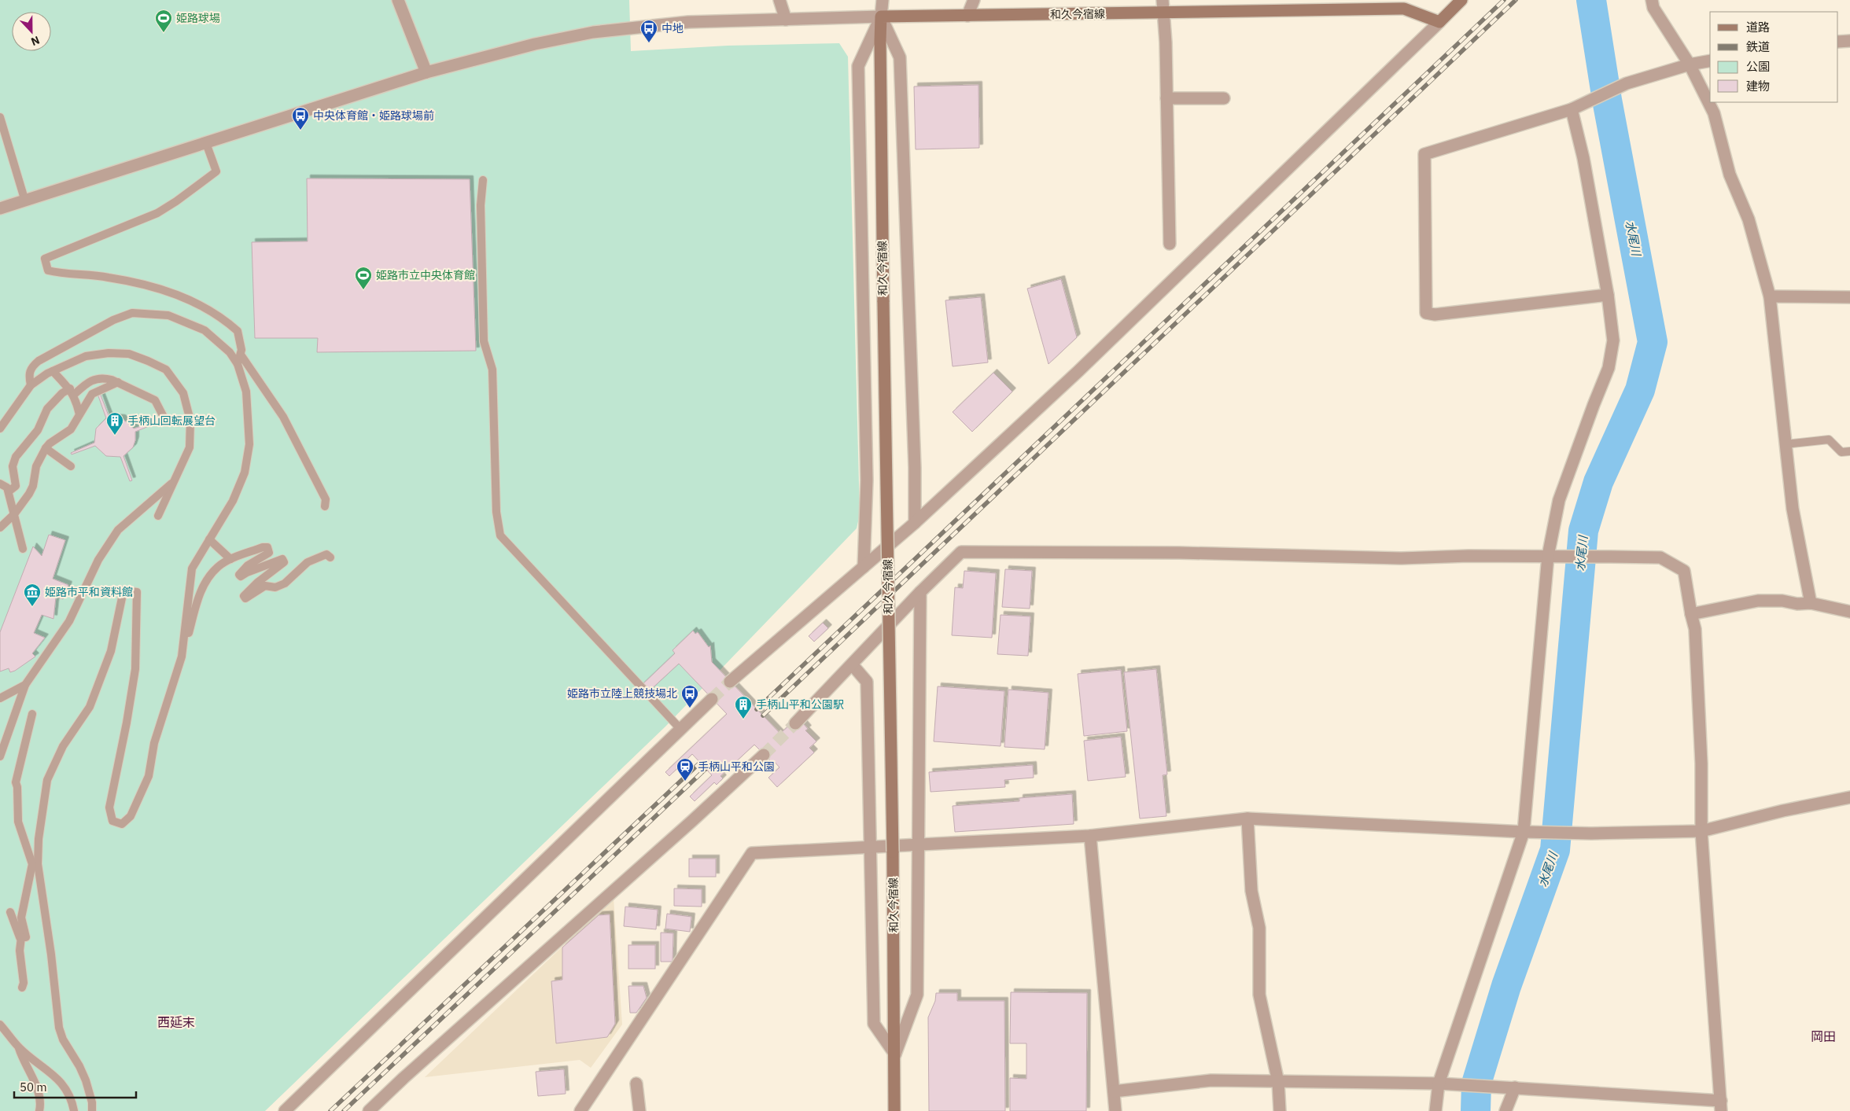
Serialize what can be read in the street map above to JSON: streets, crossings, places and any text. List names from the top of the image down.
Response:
{
  "streets": {
    "main road": ["和久今宿線"]
  },
  "districts": ["西延末", "岡田"],
  "water": ["水尾川"],
  "places": {
    "sports": ["姫路球場", "姫路市立中央体育館"],
    "bus stop": ["中地", "中央体育館・姫路球場前", "姫路市立陸上競技場北"],
    "building": ["手柄山回転展望台", "手柄山平和公園駅"],
    "museum": ["姫路市平和資料館"],
    "station": ["手柄山平和公園"]
  },
  "legend": [
    "道路",
    "鉄道",
    "公園",
    "建物"
  ],
  "scale_bar": "50 m",
  "north": "bottom"
}
